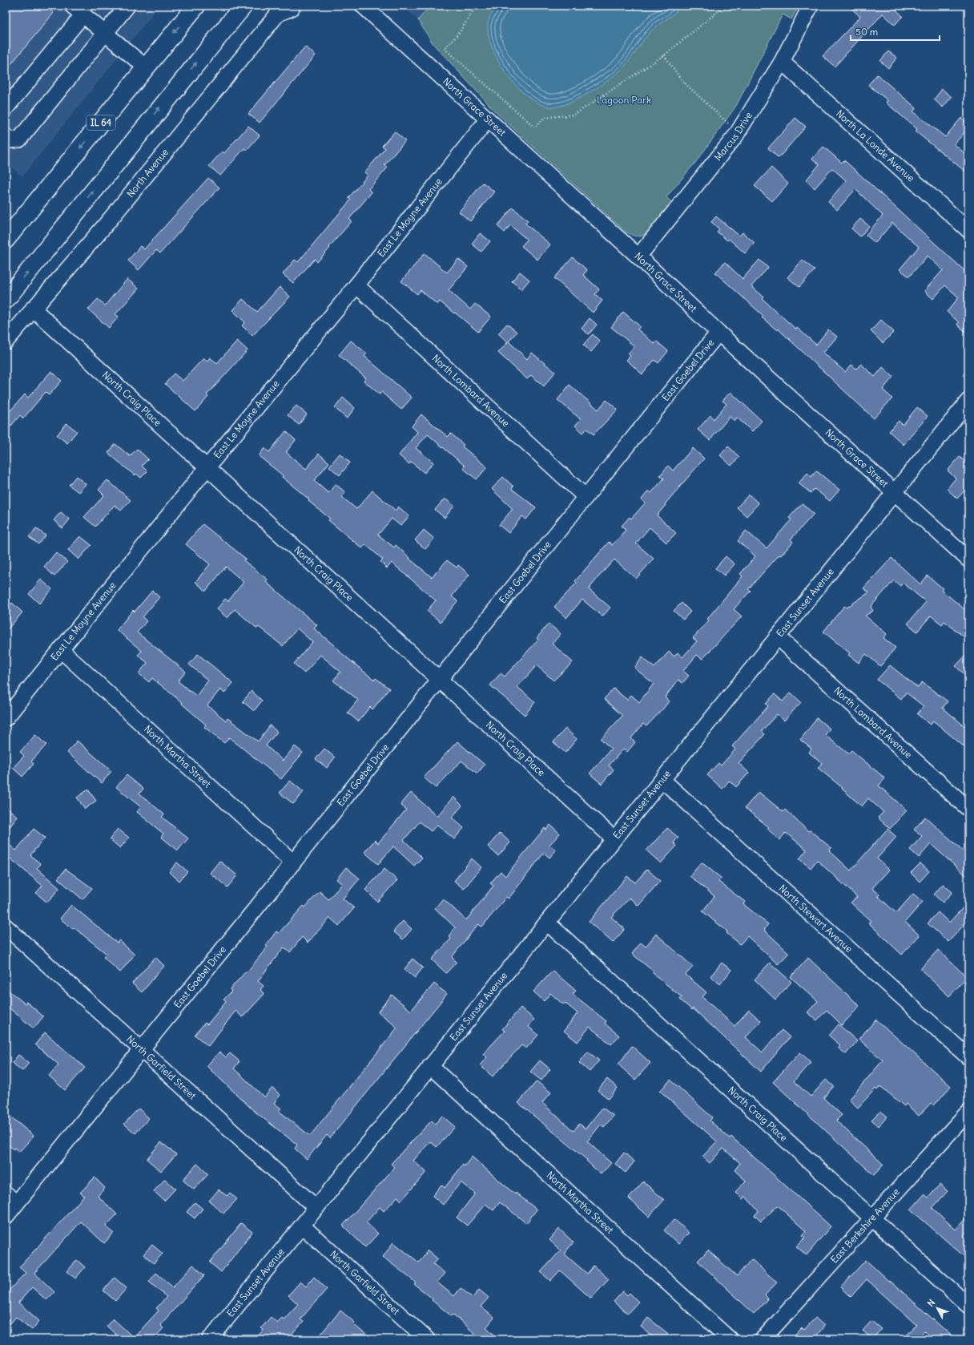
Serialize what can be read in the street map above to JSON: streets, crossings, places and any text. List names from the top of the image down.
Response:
{
  "streets": {
    "main road": ["IL 64"],
    "street": [
      "North Grace Street",
      "Marcus Drive",
      "North La Londe Avenue",
      "North Avenue",
      "East Le Moyne Avenue",
      "East Goebel Drive",
      "North Lombard Avenue",
      "North Craig Place",
      "East Sunset Avenue",
      "North Martha Street",
      "North Stewart Avenue",
      "North Garfield Street",
      "East Berkshire Avenue"
    ]
  },
  "crossings": [
    ["North Grace Street", "Marcus Drive"],
    ["North Grace Street", "East Le Moyne Avenue"],
    ["North Grace Street", "East Goebel Drive"],
    ["North Grace Street", "East Sunset Avenue"],
    ["Marcus Drive", "North La Londe Avenue"],
    ["North Avenue", "North Craig Place"],
    ["East Le Moyne Avenue", "North Lombard Avenue"],
    ["East Le Moyne Avenue", "North Craig Place"],
    ["East Le Moyne Avenue", "North Martha Street"],
    ["East Goebel Drive", "North Lombard Avenue"],
    ["East Goebel Drive", "North Craig Place"],
    ["East Goebel Drive", "North Martha Street"],
    ["East Goebel Drive", "North Garfield Street"],
    ["North Lombard Avenue", "East Sunset Avenue"],
    ["North Craig Place", "East Sunset Avenue"],
    ["North Craig Place", "East Berkshire Avenue"],
    ["East Sunset Avenue", "North Martha Street"],
    ["East Sunset Avenue", "North Stewart Avenue"],
    ["East Sunset Avenue", "North Garfield Street"]
  ],
  "parks": ["Lagoon Park"],
  "scale_bar": "50 m",
  "north": "top left"
}
